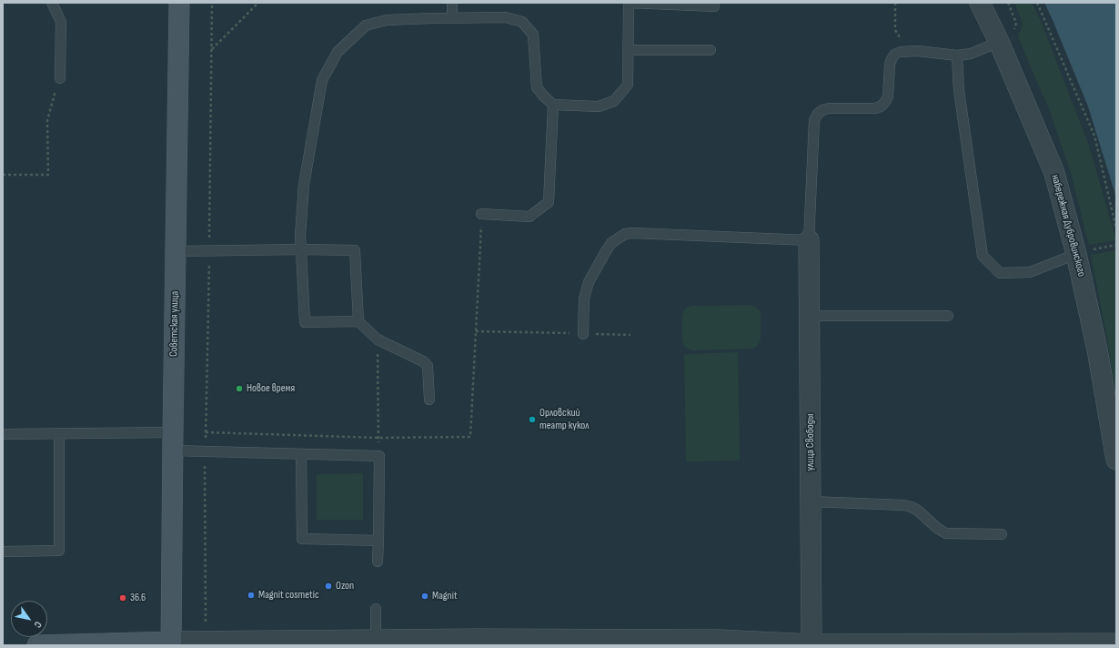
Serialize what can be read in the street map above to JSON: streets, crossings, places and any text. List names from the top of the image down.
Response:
{
  "streets": {
    "street": ["набережная Дубровинского", "Советская улица", "улица Свободы"]
  },
  "places": [
    "Новое время",
    "Орловский театр кукол",
    "Ozon",
    "Magnit cosmetic",
    "Magnit",
    "36.6"
  ],
  "north": "bottom right"
}
